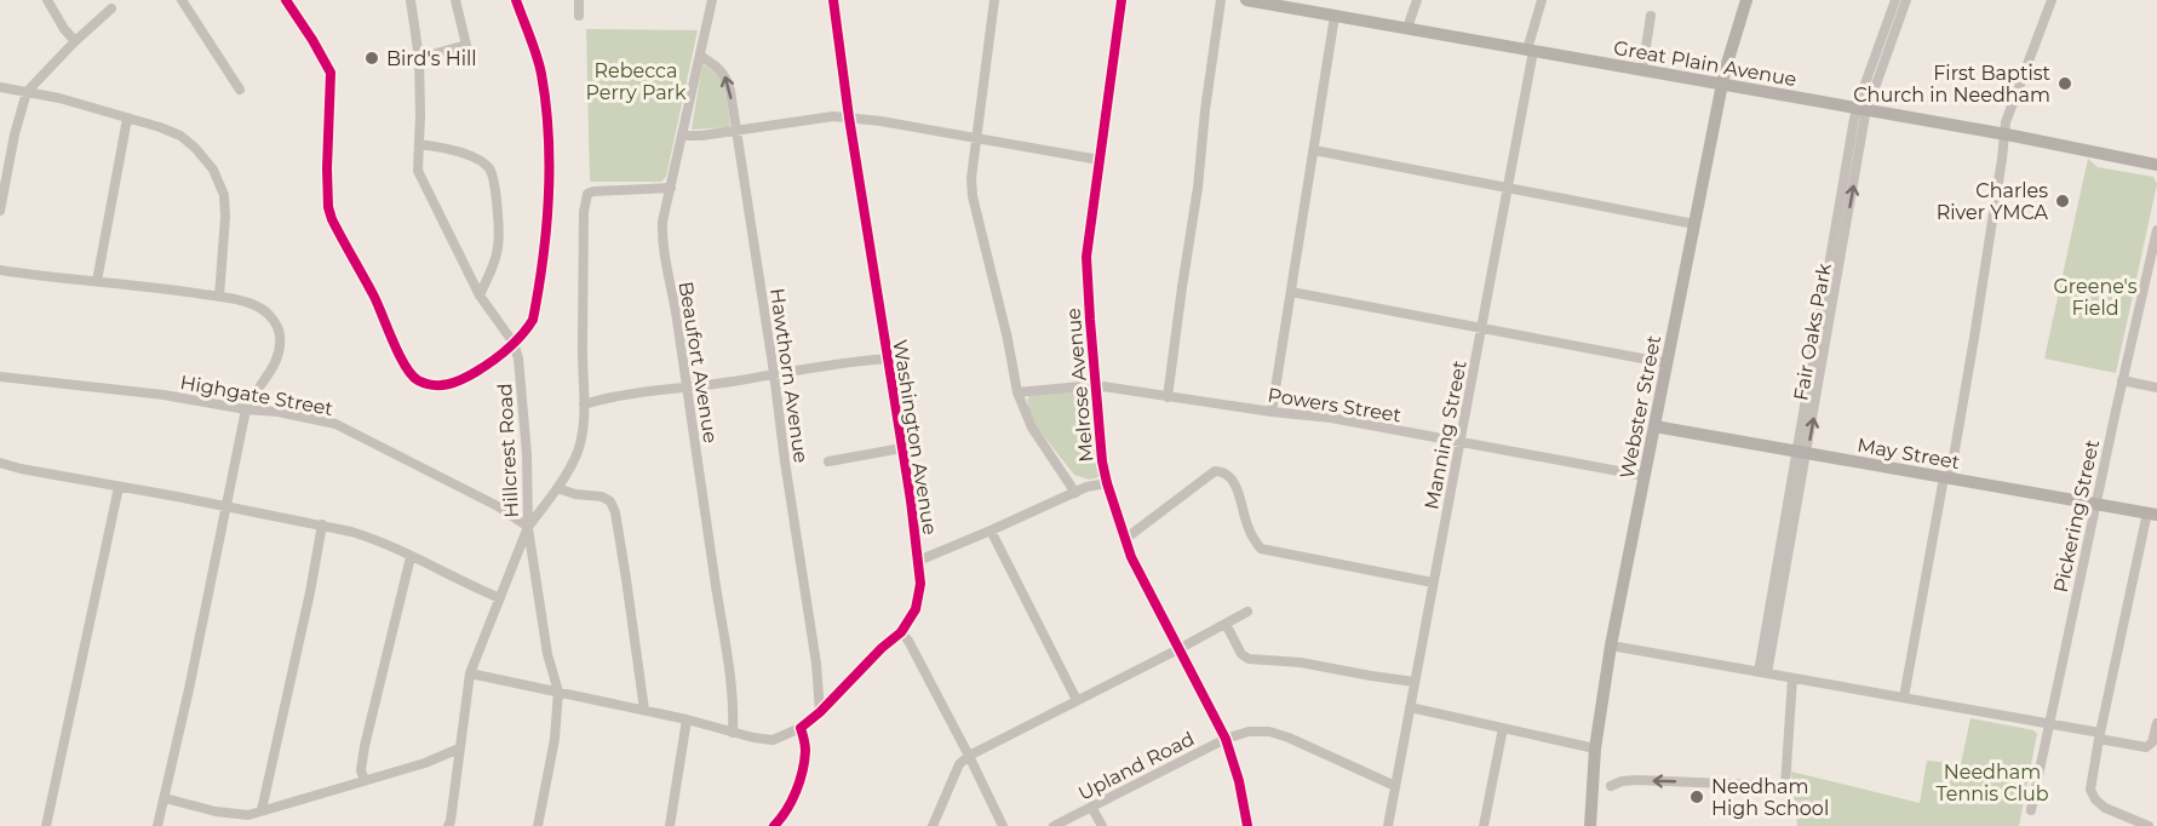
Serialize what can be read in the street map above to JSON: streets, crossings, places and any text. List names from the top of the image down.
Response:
{
  "streets": {
    "street": [
      "Great Plain Avenue",
      "Fair Oaks Park",
      "Beaufort Avenue",
      "Hawthorn Avenue",
      "Melrose Avenue",
      "Highgate Street",
      "Powers Street",
      "Webster Street",
      "Manning Street",
      "Washington Avenue",
      "Hillcrest Road",
      "May Street",
      "Pickering Street",
      "Upland Road"
    ]
  },
  "crossings": [
    ["Great Plain Avenue", "Fair Oaks Park"],
    ["Great Plain Avenue", "Webster Street"],
    ["Great Plain Avenue", "Manning Street"],
    ["Fair Oaks Park", "May Street"],
    ["Beaufort Avenue", "Hawthorn Avenue"],
    ["Hawthorn Avenue", "Washington Avenue"],
    ["Melrose Avenue", "Powers Street"],
    ["Melrose Avenue", "Upland Road"],
    ["Highgate Street", "Hillcrest Road"],
    ["Powers Street", "Webster Street"],
    ["Powers Street", "Manning Street"],
    ["Webster Street", "May Street"],
    ["Manning Street", "Upland Road"],
    ["May Street", "Pickering Street"]
  ],
  "parks": ["Rebecca Perry Park", "Greene's Field", "Needham Tennis Club"],
  "places": [
    "Bird's Hill",
    "First Baptist Church in Needham",
    "Charles River YMCA",
    "Needham High School"
  ]
}
